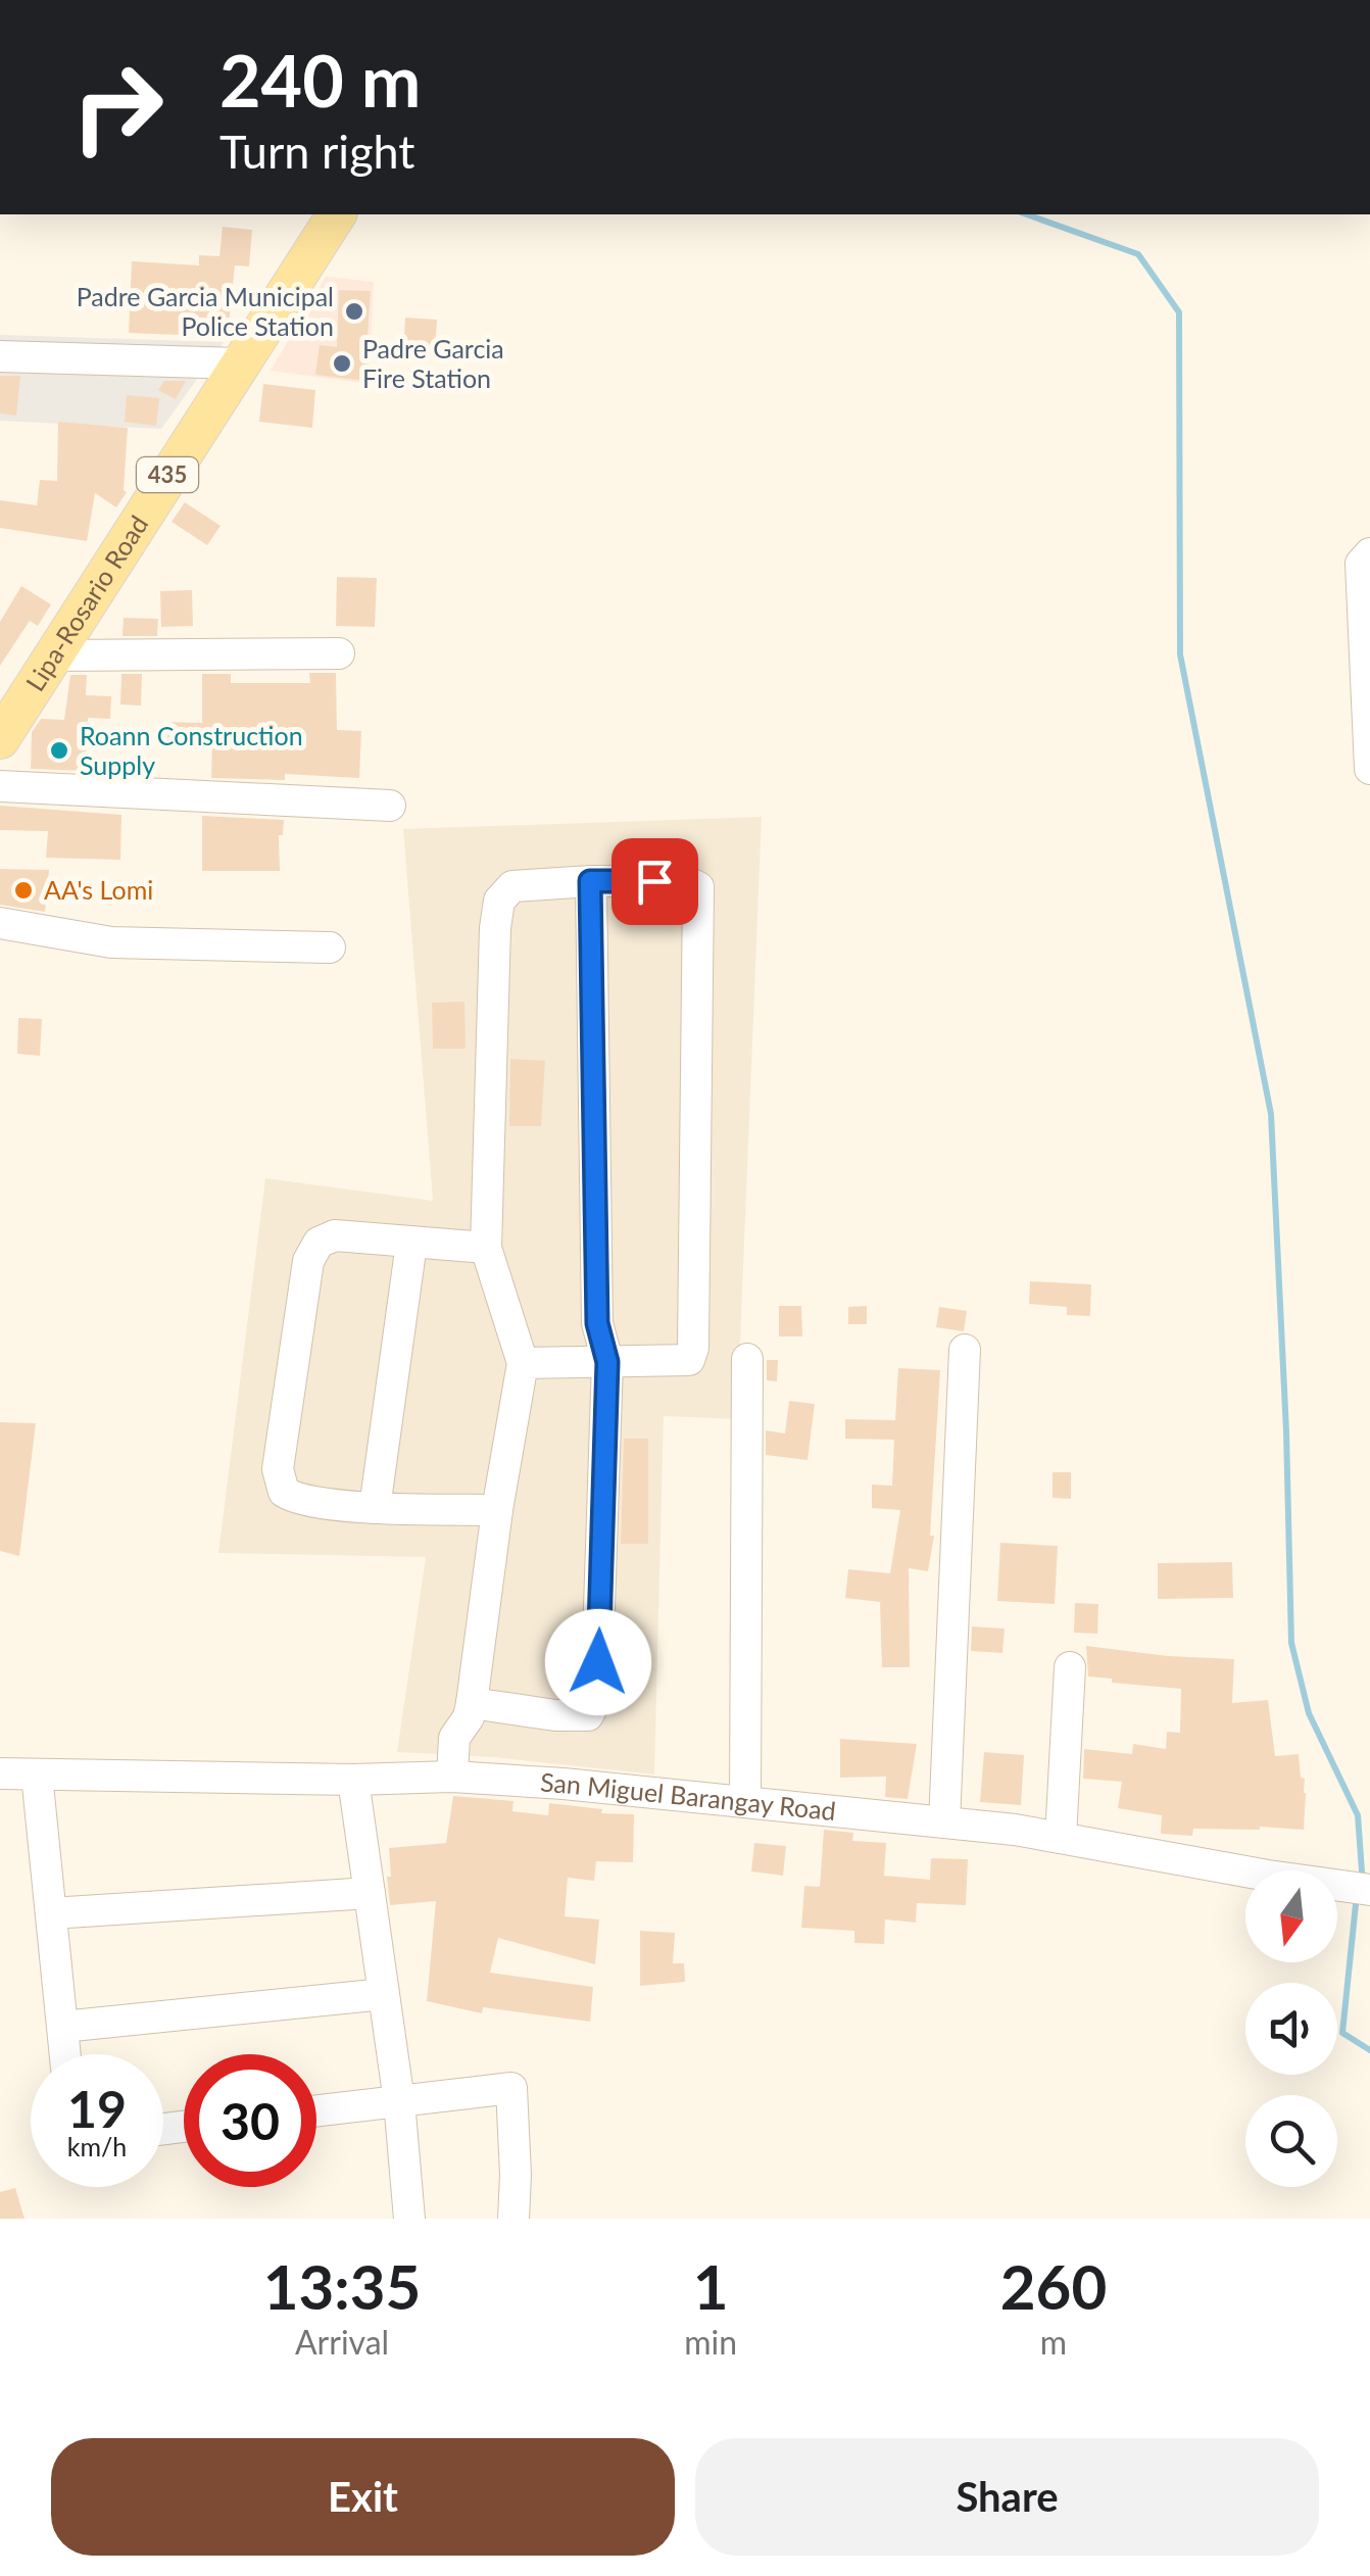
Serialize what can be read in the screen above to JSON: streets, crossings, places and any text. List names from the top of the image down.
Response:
{
  "streets": {
    "main road": ["435", "Lipa-Rosario Road"],
    "street": ["San Miguel Barangay Road"]
  },
  "places": [
    "Padre Garcia Municipal Police Station",
    "Padre Garcia Fire Station",
    "Roann Construction Supply",
    "AA's Lomi"
  ],
  "north": "bottom",
  "page": {
    "turn": ["240 m", "Turn right"],
    "speed": "19 km/h",
    "limit": "30",
    "eta": [
      "13:35",
      "Arrival",
      "1",
      "min",
      "260",
      "m"
    ],
    "buttons": ["Exit", "Share"]
  }
}
